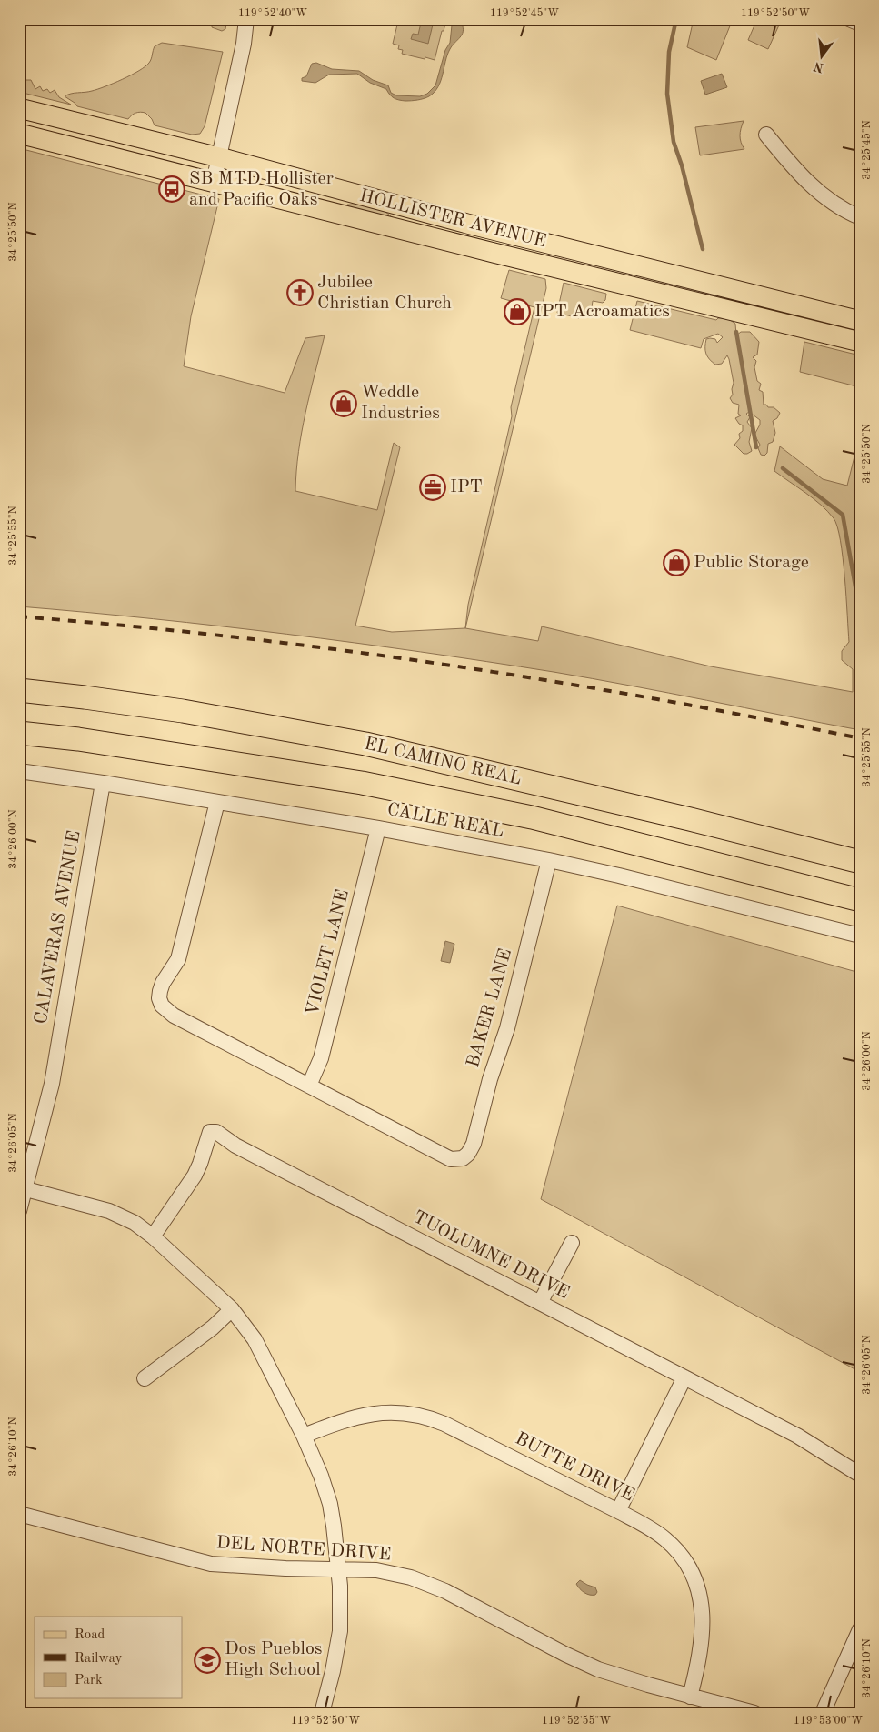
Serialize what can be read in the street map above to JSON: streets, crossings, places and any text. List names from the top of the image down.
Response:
{
  "streets": {
    "highway": ["EL CAMINO REAL"],
    "main road": ["HOLLISTER AVENUE"],
    "street": [
      "CALLE REAL",
      "CALAVERAS AVENUE",
      "VIOLET LANE",
      "BAKER LANE",
      "TUOLUMNE DRIVE",
      "BUTTE DRIVE",
      "DEL NORTE DRIVE"
    ]
  },
  "crossings": [
    ["CALLE REAL", "CALAVERAS AVENUE"],
    ["CALLE REAL", "VIOLET LANE"],
    ["CALLE REAL", "BAKER LANE"],
    ["VIOLET LANE", "BAKER LANE"],
    ["BUTTE DRIVE", "DEL NORTE DRIVE"]
  ],
  "places": {
    "bus stop": ["SB MTD Hollister and Pacific Oaks"],
    "church": ["Jubilee Christian Church"],
    "shop": ["IPT Acroamatics", "Weddle Industries", "Public Storage"],
    "office": ["IPT"],
    "school or university": ["Dos Pueblos High School"]
  },
  "legend": ["Road", "Railway", "Park"],
  "north": "bottom",
  "coordinates": [
    "119°52'40\"W",
    "119°52'45\"W",
    "119°52'50\"W",
    "34°25'45\"N",
    "34°25'50\"N",
    "34°25'55\"N",
    "34°26'00\"N",
    "34°26'05\"N",
    "34°26'10\"N",
    "119°52'55\"W",
    "119°53'00\"W"
  ]
}
